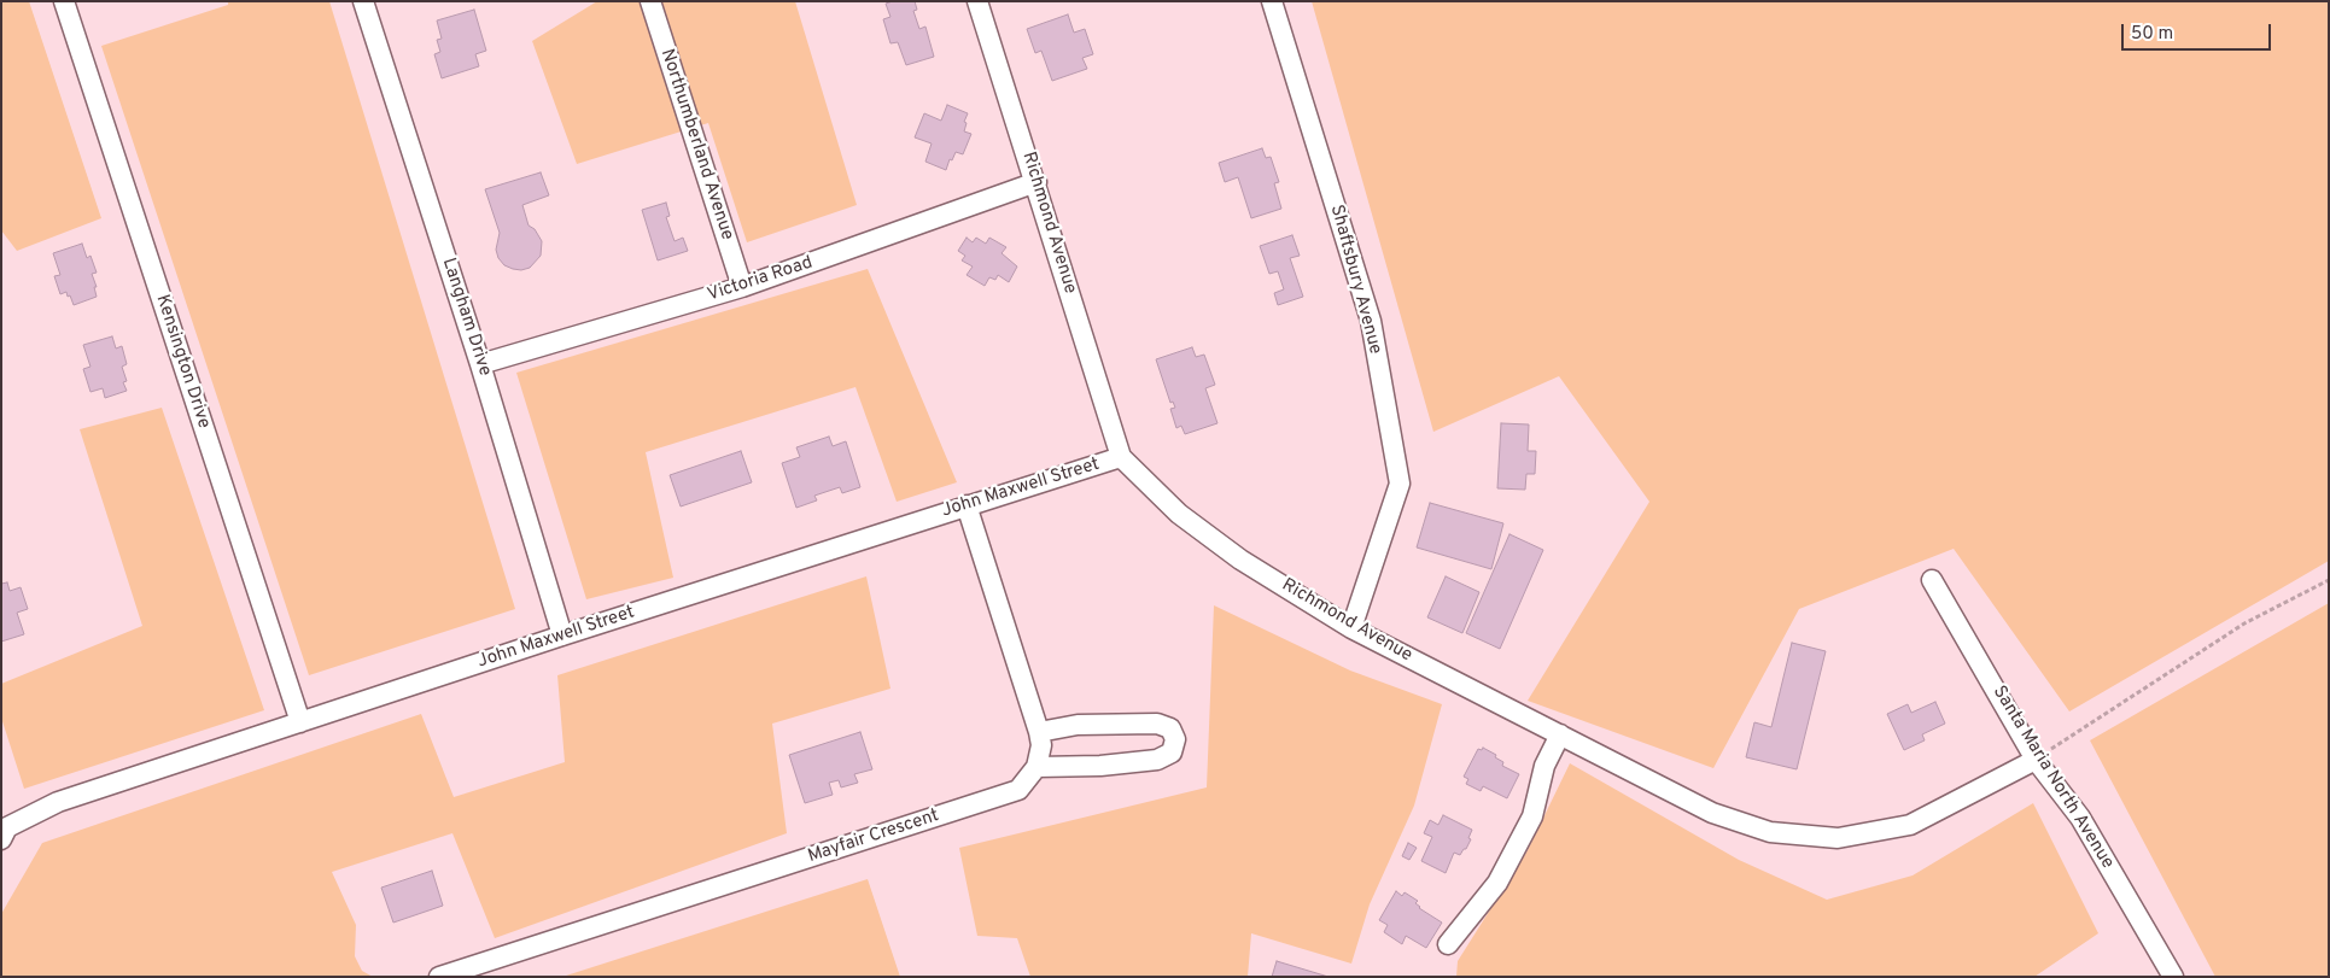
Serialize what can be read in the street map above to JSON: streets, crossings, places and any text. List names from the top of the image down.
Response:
{
  "streets": {
    "street": [
      "Northumberland Avenue",
      "Richmond Avenue",
      "Victoria Road",
      "Shaftsbury Avenue",
      "Langham Drive",
      "Kensington Drive",
      "John Maxwell Street",
      "Santa Maria North Avenue",
      "Mayfair Crescent"
    ]
  },
  "crossings": [
    ["Northumberland Avenue", "Victoria Road"],
    ["Richmond Avenue", "Victoria Road"],
    ["Richmond Avenue", "Shaftsbury Avenue"],
    ["Richmond Avenue", "John Maxwell Street"],
    ["Richmond Avenue", "Santa Maria North Avenue"],
    ["Victoria Road", "Langham Drive"],
    ["Langham Drive", "John Maxwell Street"],
    ["Kensington Drive", "John Maxwell Street"]
  ],
  "scale_bar": "50 m"
}
